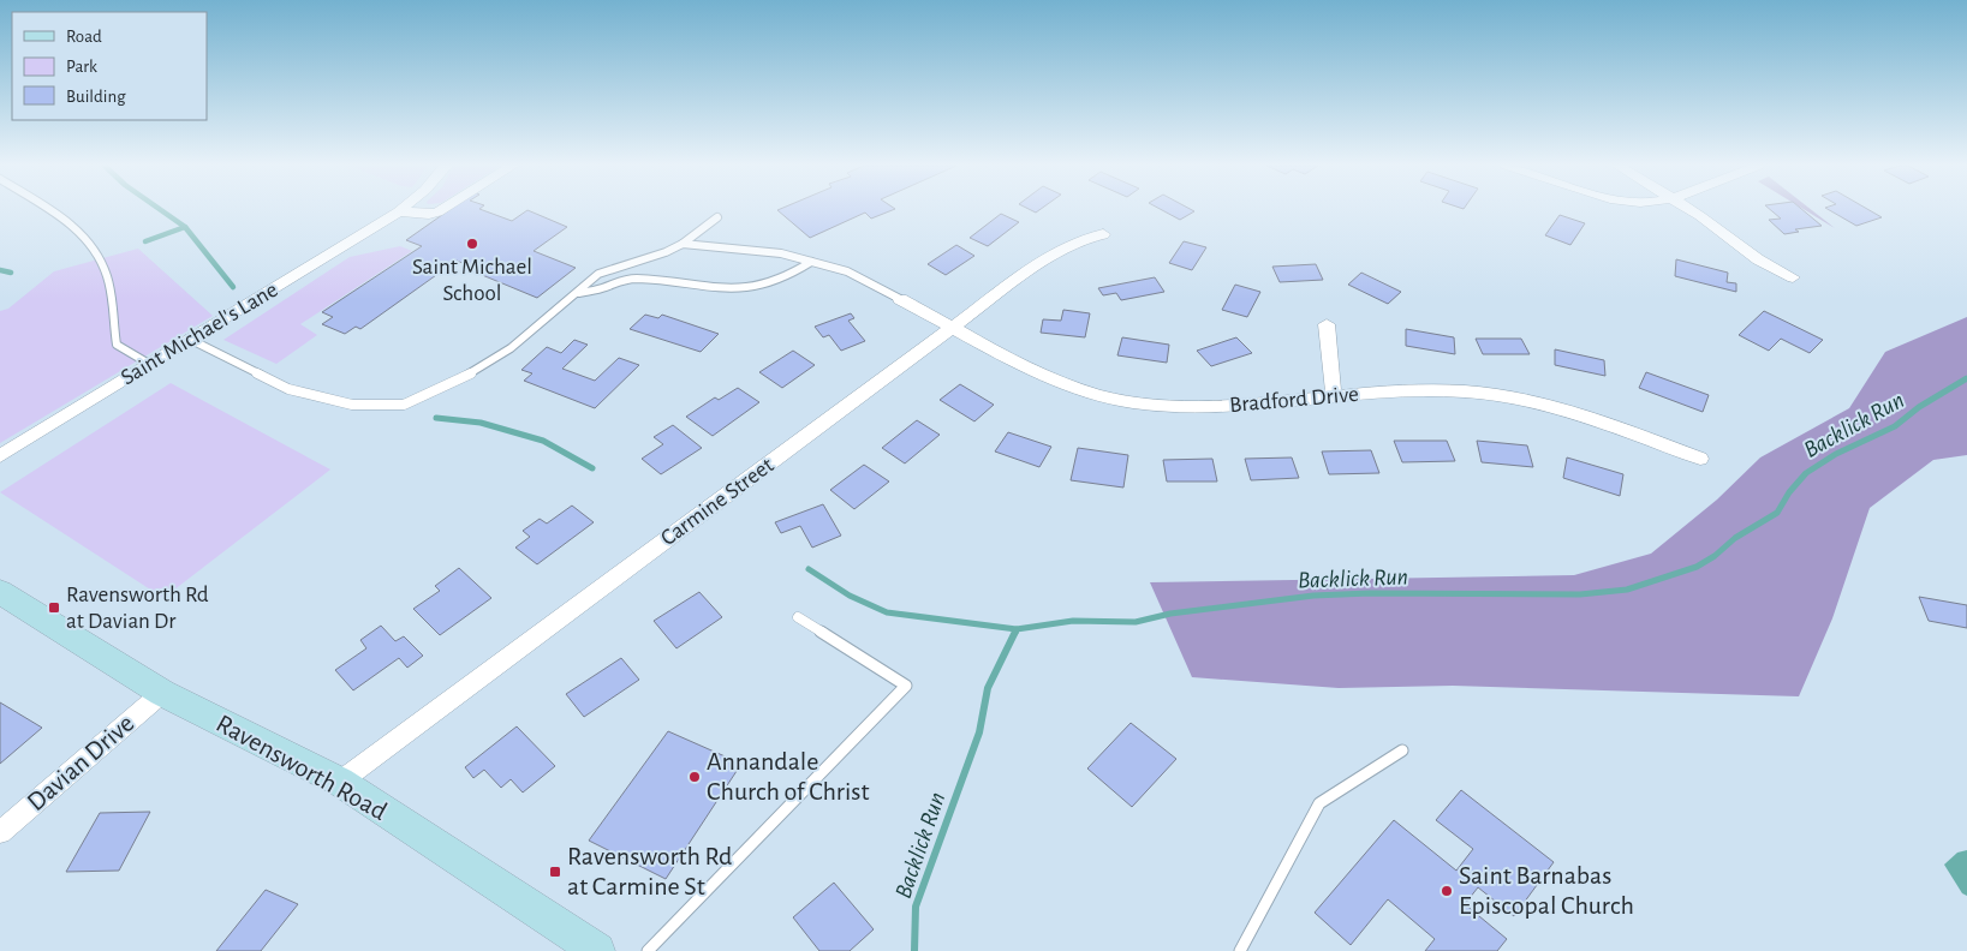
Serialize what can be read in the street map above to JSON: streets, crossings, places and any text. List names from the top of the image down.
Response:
{
  "streets": {
    "main road": ["Ravensworth Road"],
    "street": [
      "Saint Michael's Lane",
      "Bradford Drive",
      "Carmine Street",
      "Davian Drive"
    ]
  },
  "crossings": [
    ["Bradford Drive", "Carmine Street"],
    ["Carmine Street", "Ravensworth Road"],
    ["Davian Drive", "Ravensworth Road"]
  ],
  "water": ["Backlick Run"],
  "places": {
    "other": ["Saint Michael School", "Annandale Church of Christ", "Saint Barnabas Episcopal Church"],
    "transit": ["Ravensworth Rd at Davian Dr", "Ravensworth Rd at Carmine St"]
  },
  "legend": ["Road", "Park", "Building"]
}
